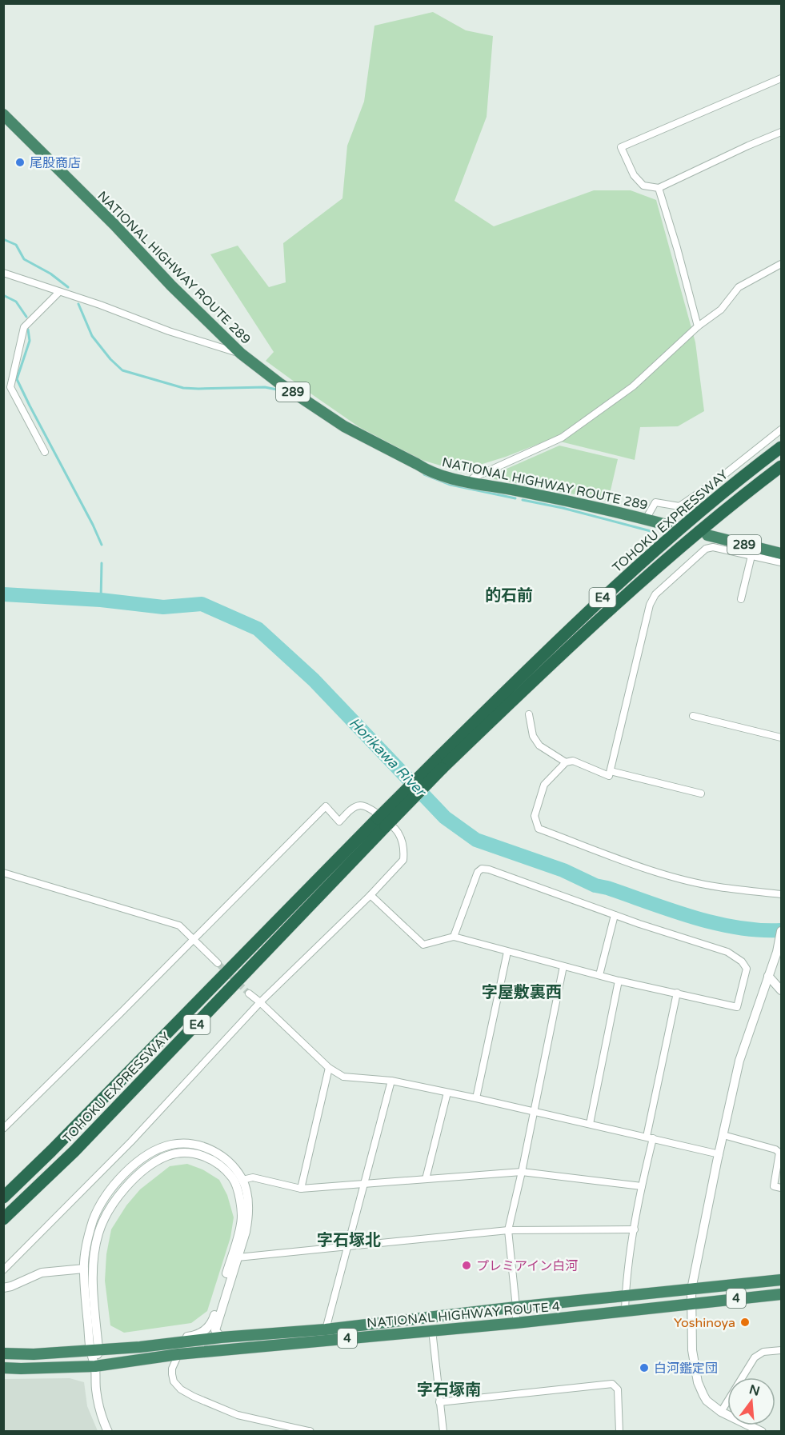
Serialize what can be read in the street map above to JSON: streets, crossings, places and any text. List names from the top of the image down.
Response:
{
  "streets": {
    "highway": [
      "NATIONAL HIGHWAY ROUTE 289",
      "289",
      "TOHOKU EXPRESSWAY",
      "E4",
      "4",
      "NATIONAL HIGHWAY ROUTE 4"
    ]
  },
  "crossings": [
    ["TOHOKU EXPRESSWAY", "E4"]
  ],
  "districts": [
    "的石前",
    "字屋敷裏西",
    "字石塚北",
    "字石塚南"
  ],
  "water": ["Horikawa River"],
  "places": [
    "尾股商店",
    "プレミアイン白河",
    "Yoshinoya",
    "白河鑑定団"
  ],
  "north": "top"
}
